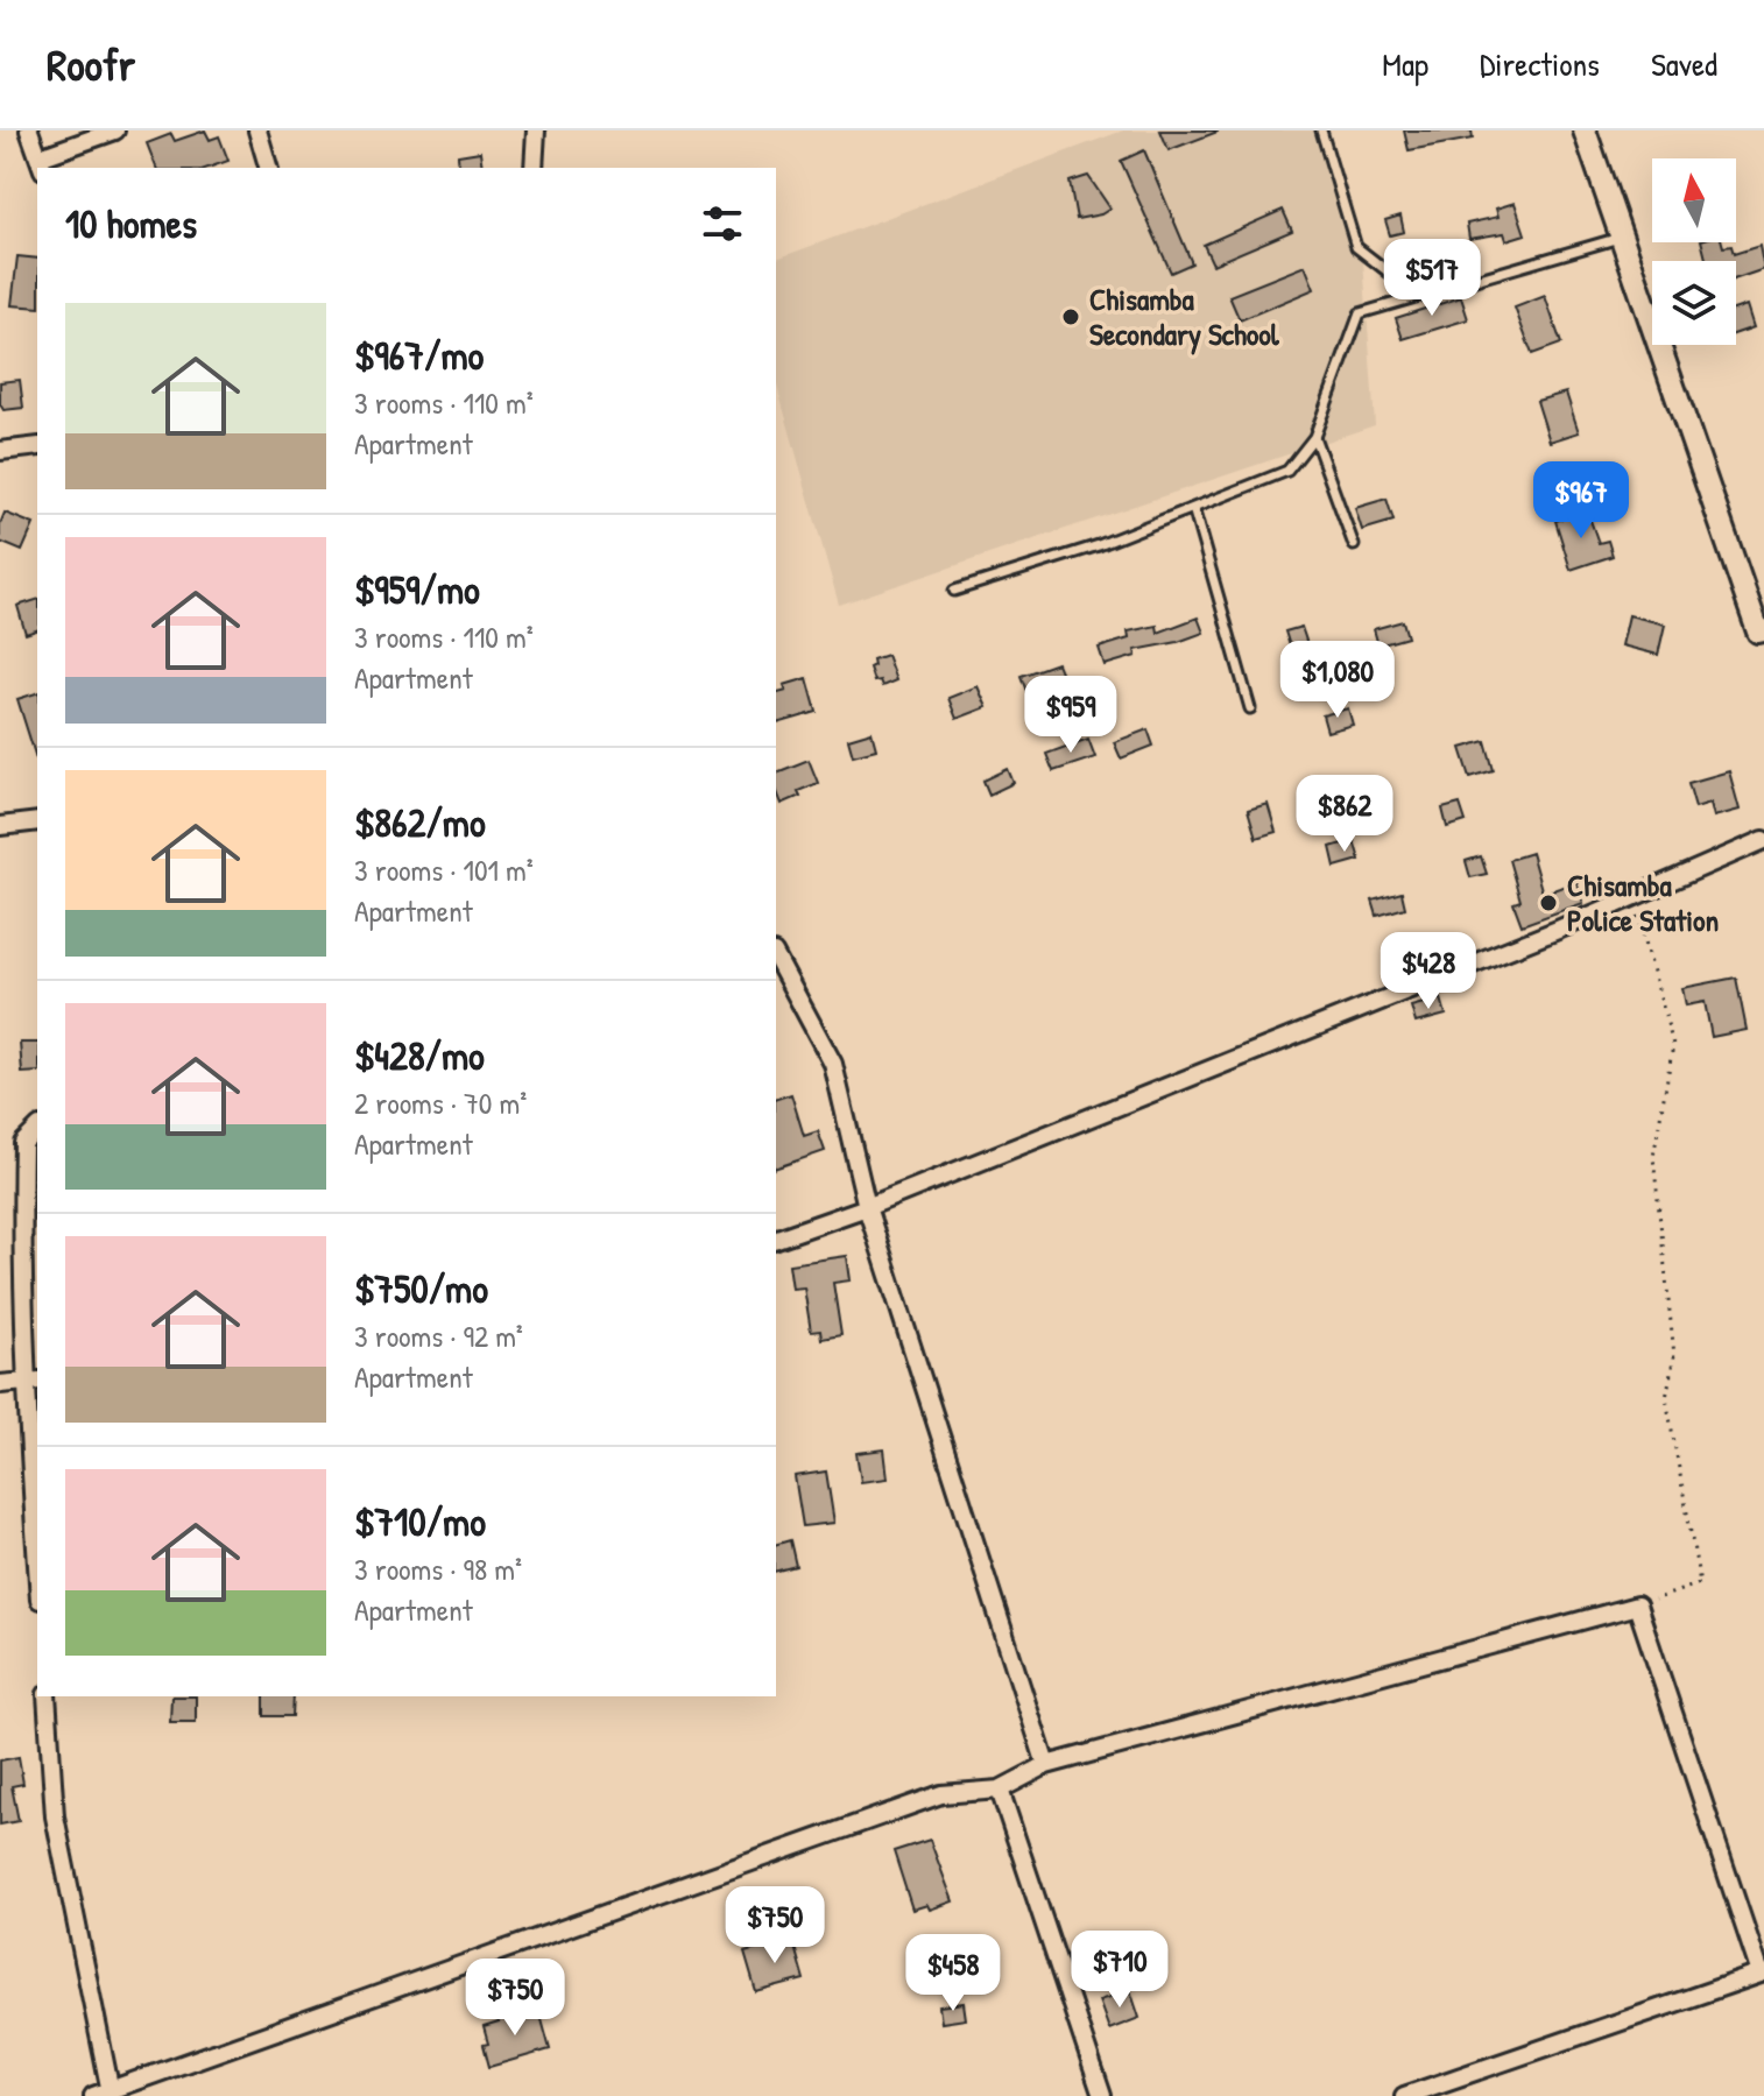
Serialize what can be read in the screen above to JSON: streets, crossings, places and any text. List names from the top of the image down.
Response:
{
  "places": ["Chisamba Secondary School", "Chisamba Police Station"],
  "north": "top",
  "page": {
    "header": "Roofr",
    "nav": ["Map", "Directions", "Saved"],
    "heading": "10 homes",
    "price": [
      "$517",
      "$967",
      "$1,080",
      "$959",
      "$862",
      "$428",
      "$750",
      "$710",
      "$458",
      "$750"
    ],
    "list": [
      {
        "name": "$967/mo",
        "note": "3 rooms · 110 m² · Apartment"
      },
      {
        "name": "$959/mo",
        "note": "3 rooms · 110 m² · Apartment"
      },
      {
        "name": "$862/mo",
        "note": "3 rooms · 101 m² · Apartment"
      },
      {
        "name": "$428/mo",
        "note": "2 rooms · 70 m² · Apartment"
      },
      {
        "name": "$750/mo",
        "note": "3 rooms · 92 m² · Apartment"
      },
      {
        "name": "$710/mo",
        "note": "3 rooms · 98 m² · Apartment"
      }
    ]
  }
}
